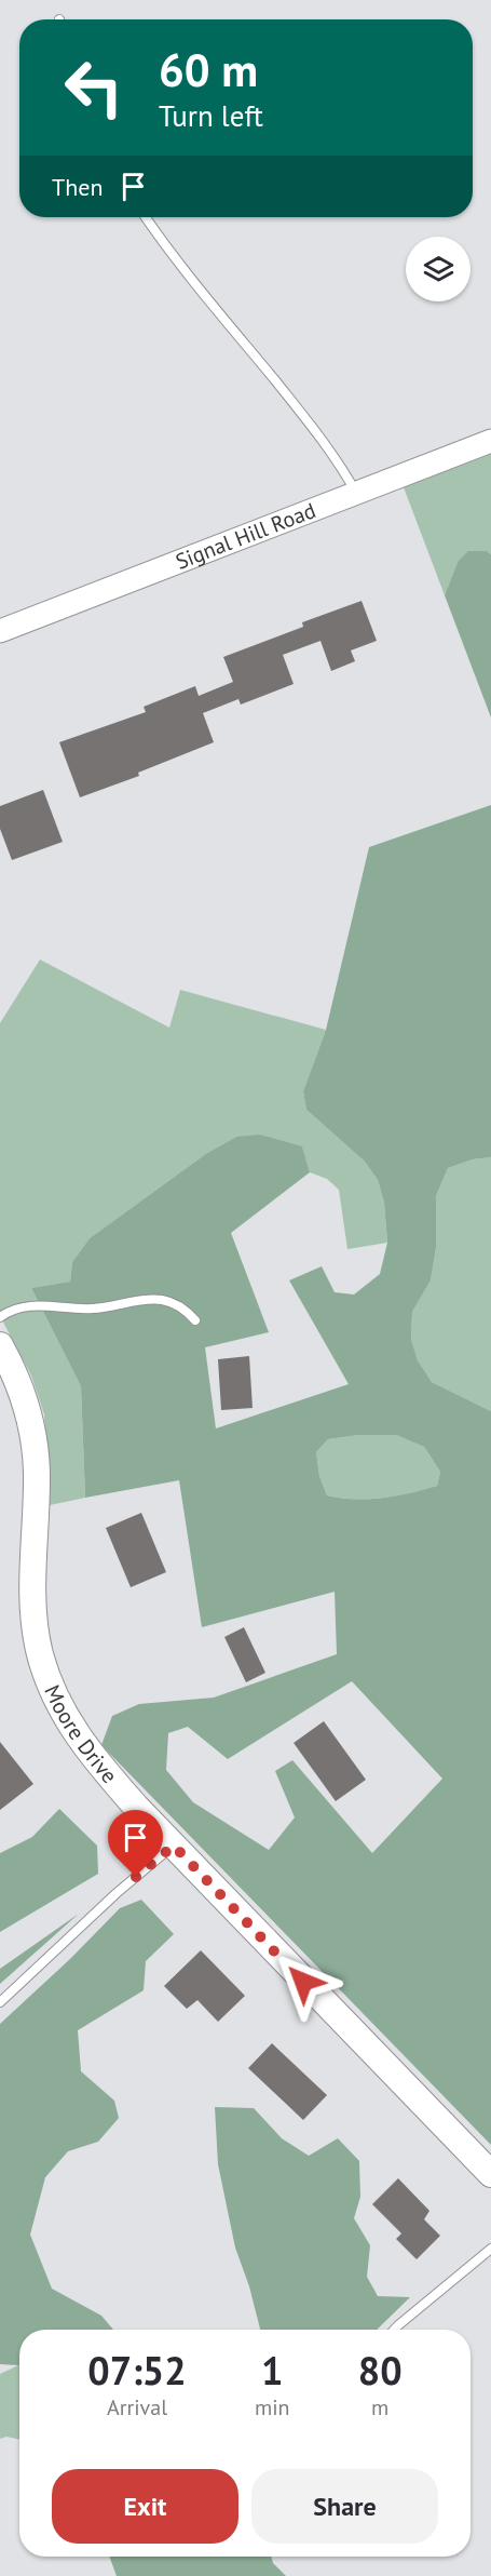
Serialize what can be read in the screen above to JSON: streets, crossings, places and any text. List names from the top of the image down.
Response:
{
  "streets": {
    "main road": ["Moore Drive"],
    "street": ["Signal Hill Road"]
  },
  "page": {
    "turn": ["60 m", "Turn left"],
    "then": "Then",
    "eta": [
      "07:52",
      "Arrival",
      "1",
      "min",
      "80",
      "m"
    ],
    "buttons": ["Exit", "Share"]
  }
}
